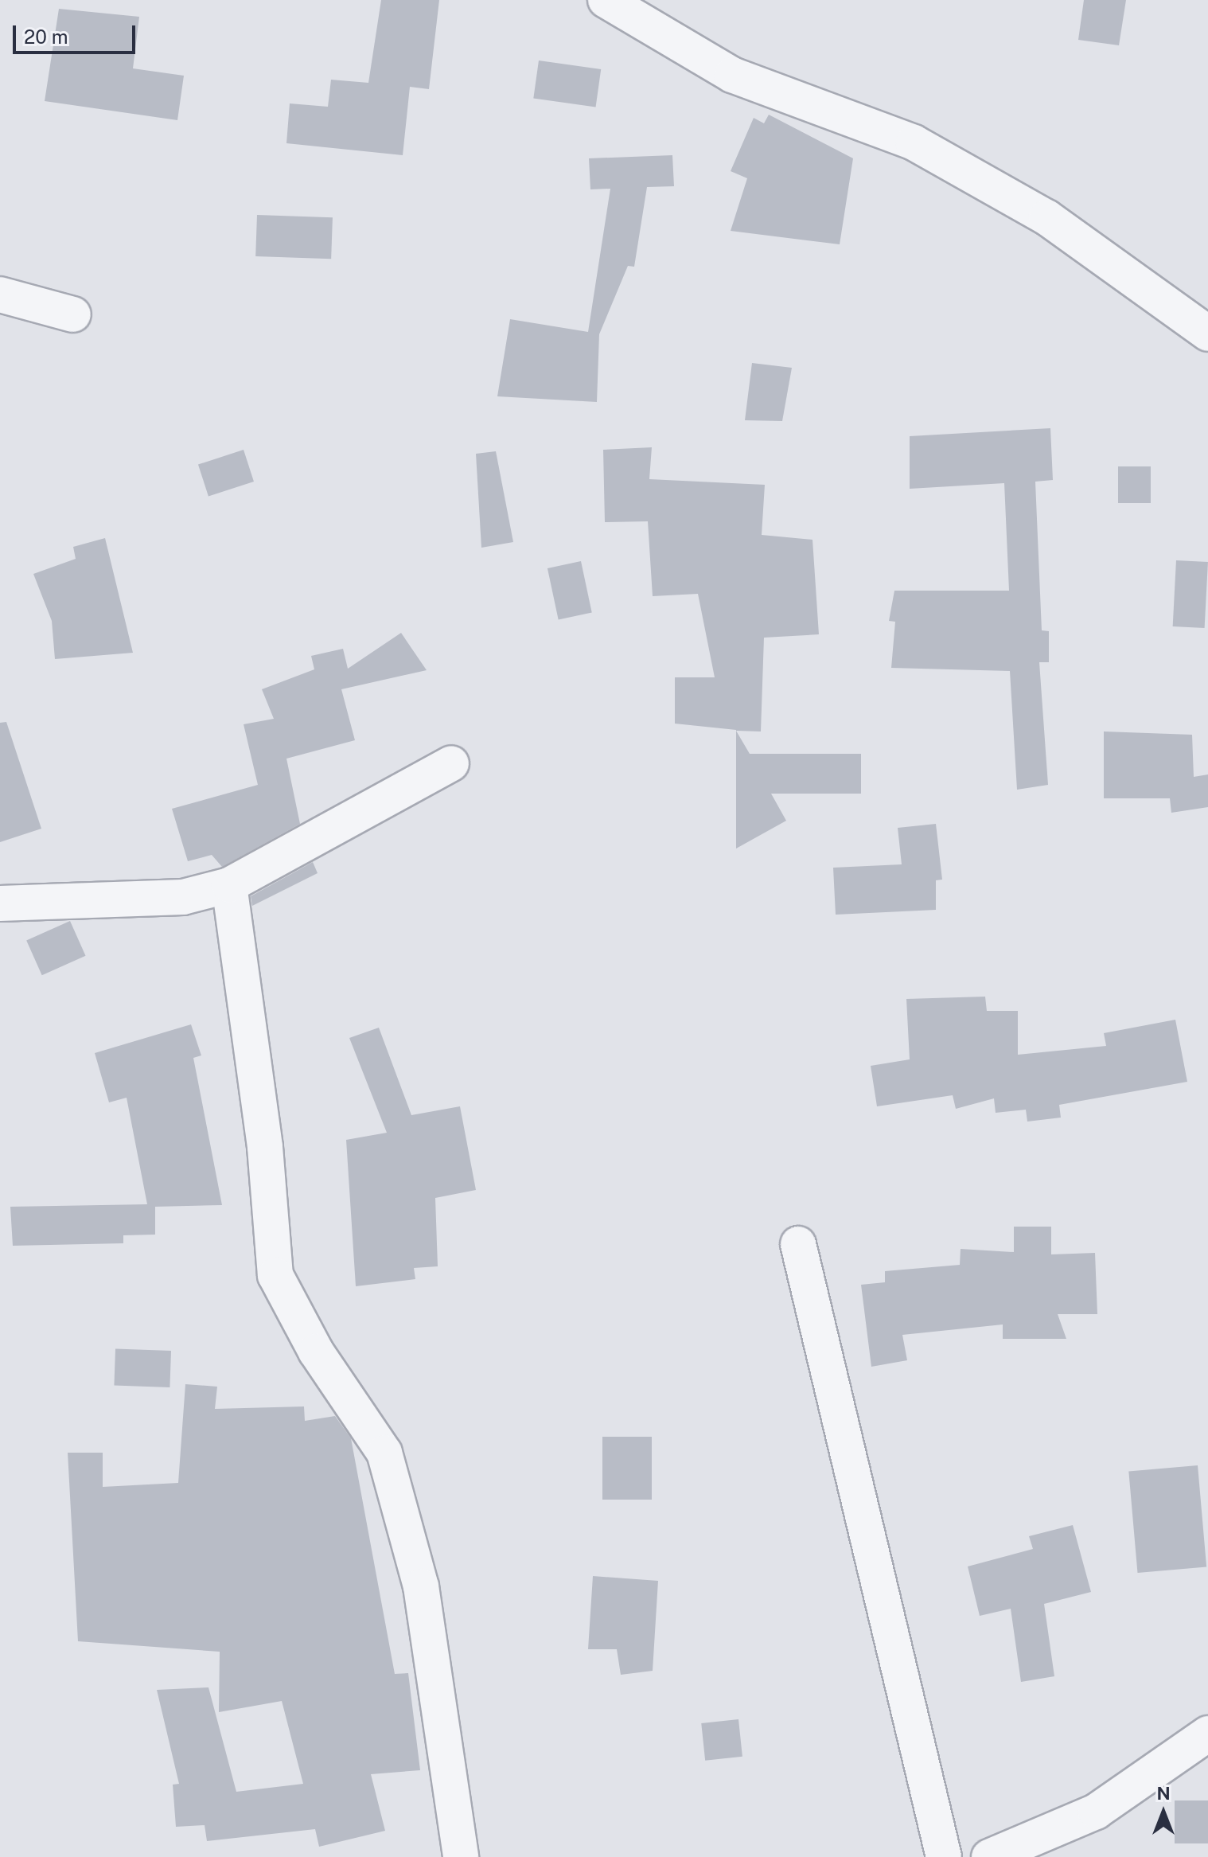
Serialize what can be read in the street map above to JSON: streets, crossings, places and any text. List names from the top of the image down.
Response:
{
  "scale_bar": "20 m",
  "north": "top"
}
